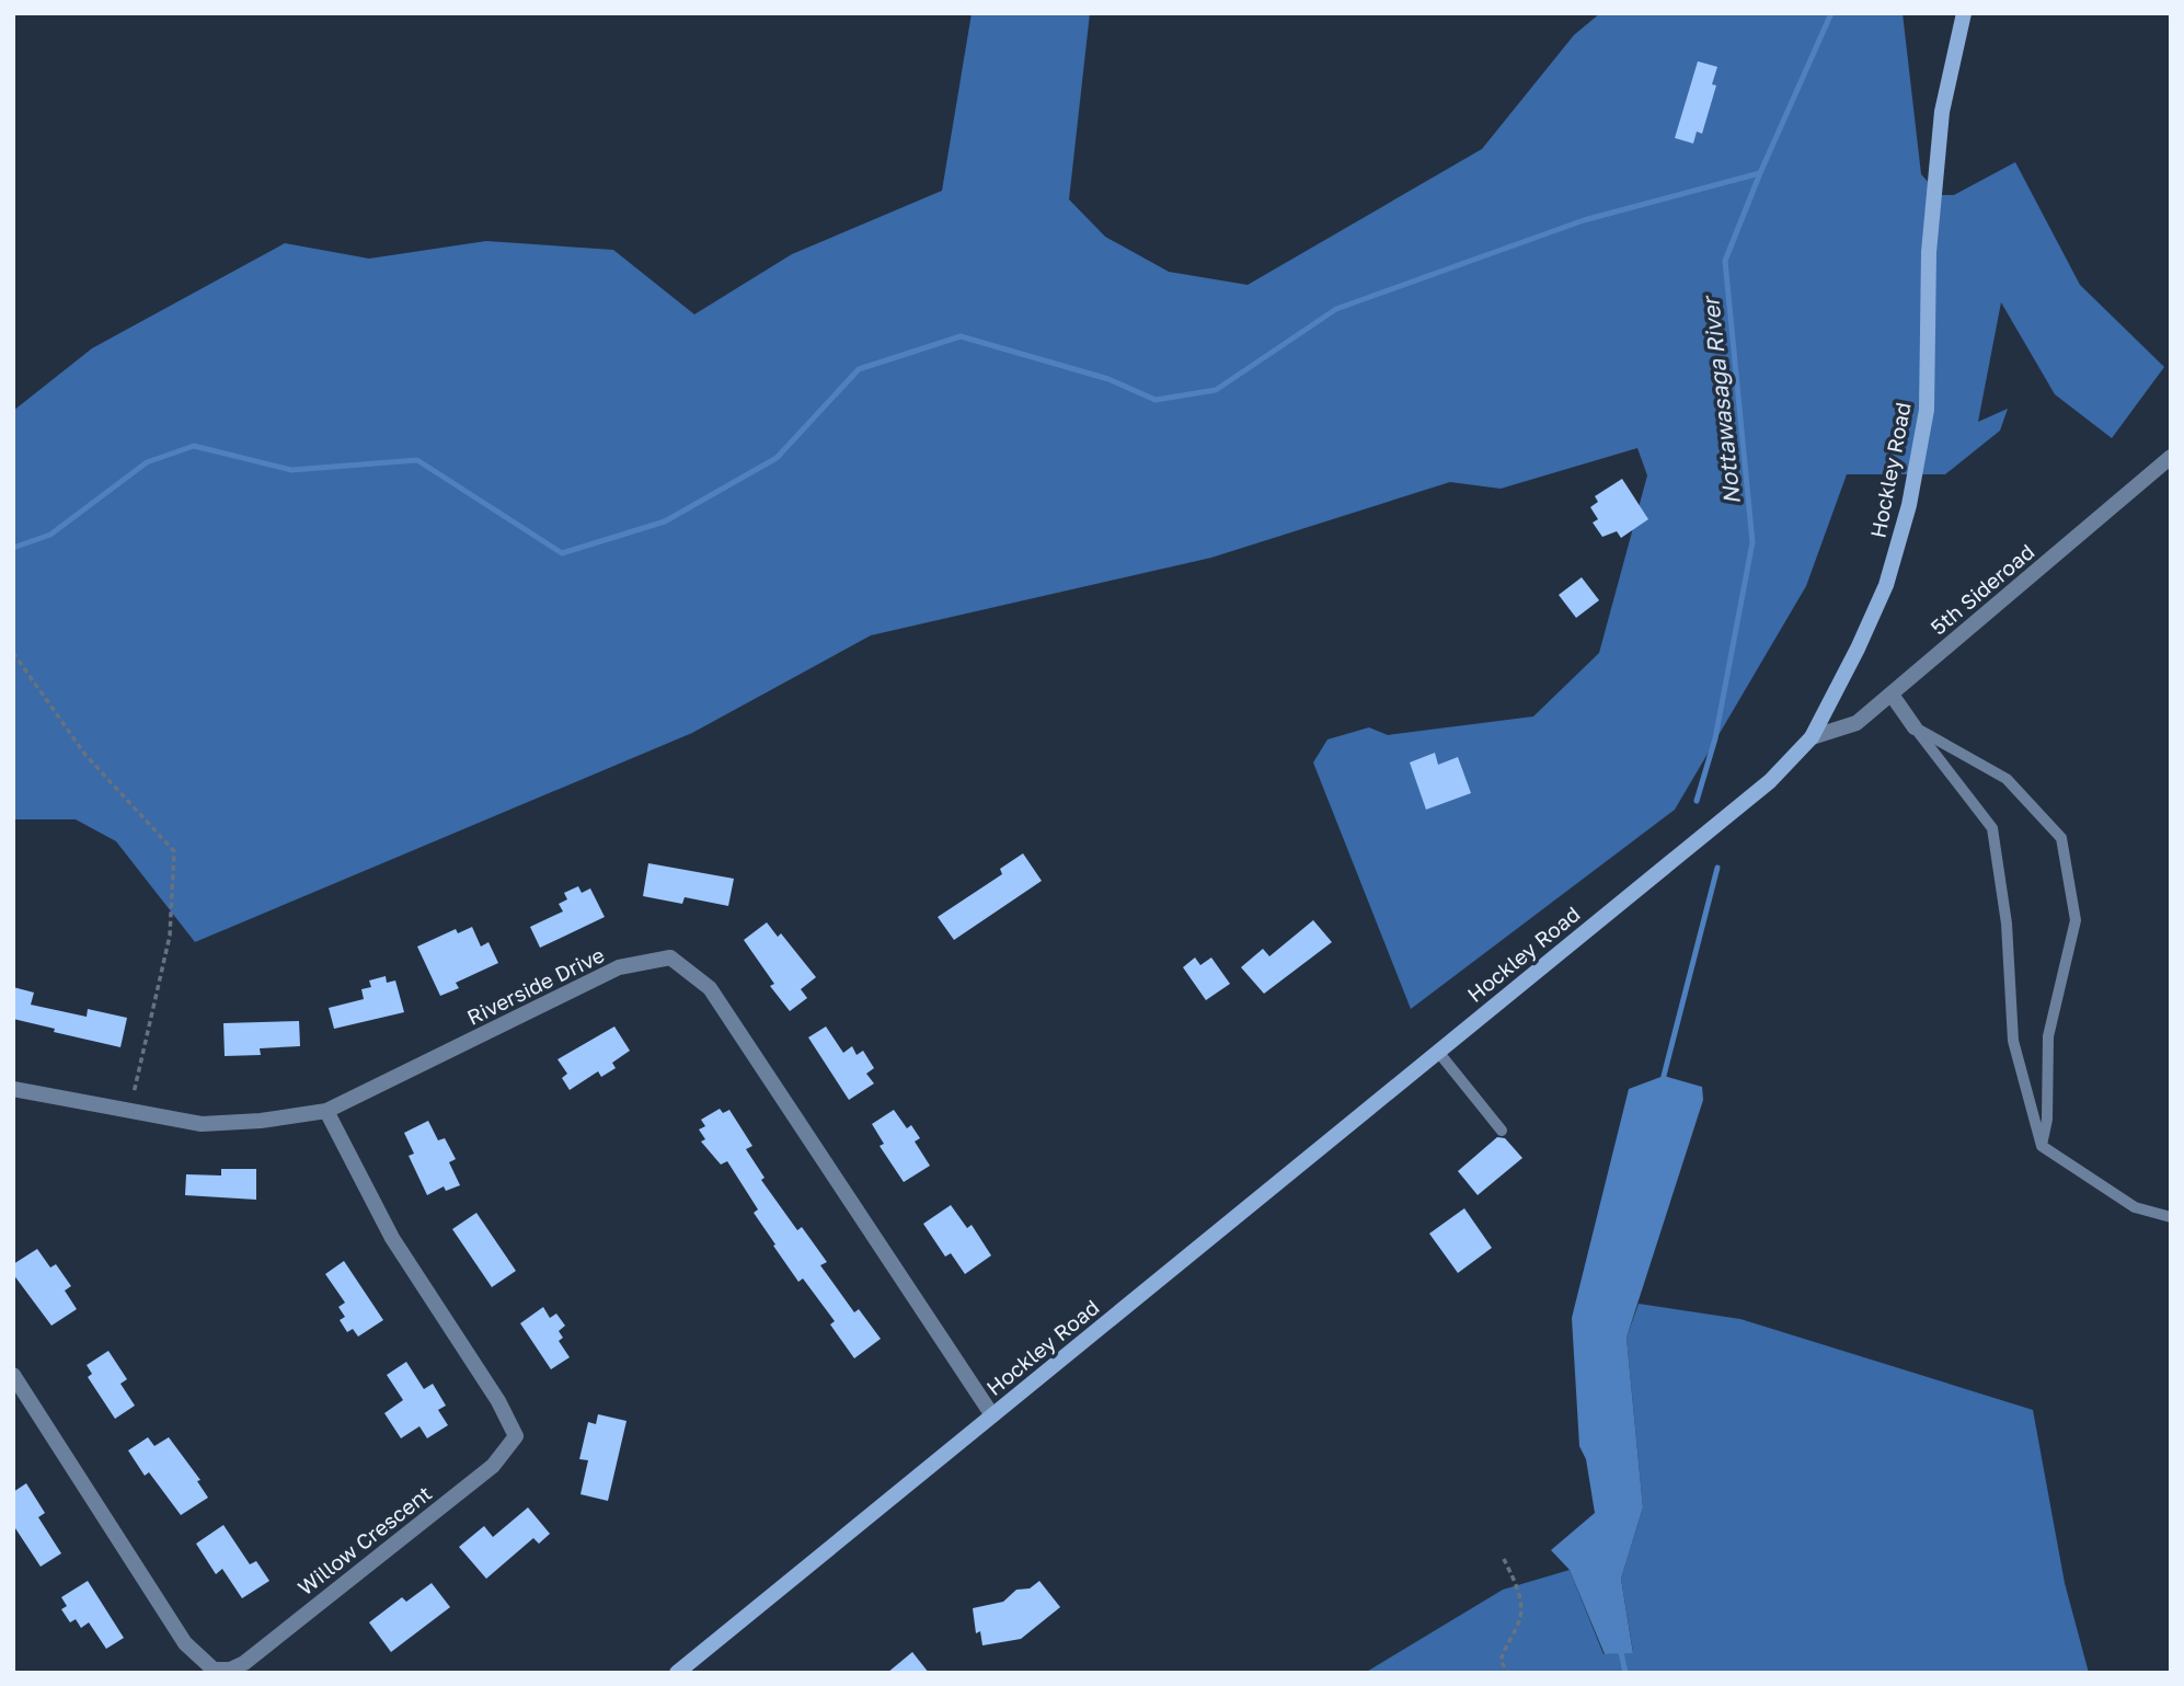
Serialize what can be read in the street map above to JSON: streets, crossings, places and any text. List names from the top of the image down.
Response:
{
  "streets": {
    "main road": ["Hockley Road"],
    "street": ["5th Sideroad", "Riverside Drive", "Willow Crescent"]
  },
  "crossings": [
    ["Hockley Road", "5th Sideroad"],
    ["Hockley Road", "Riverside Drive"],
    ["Riverside Drive", "Willow Crescent"]
  ],
  "water": ["Nottawasaga River"]
}
